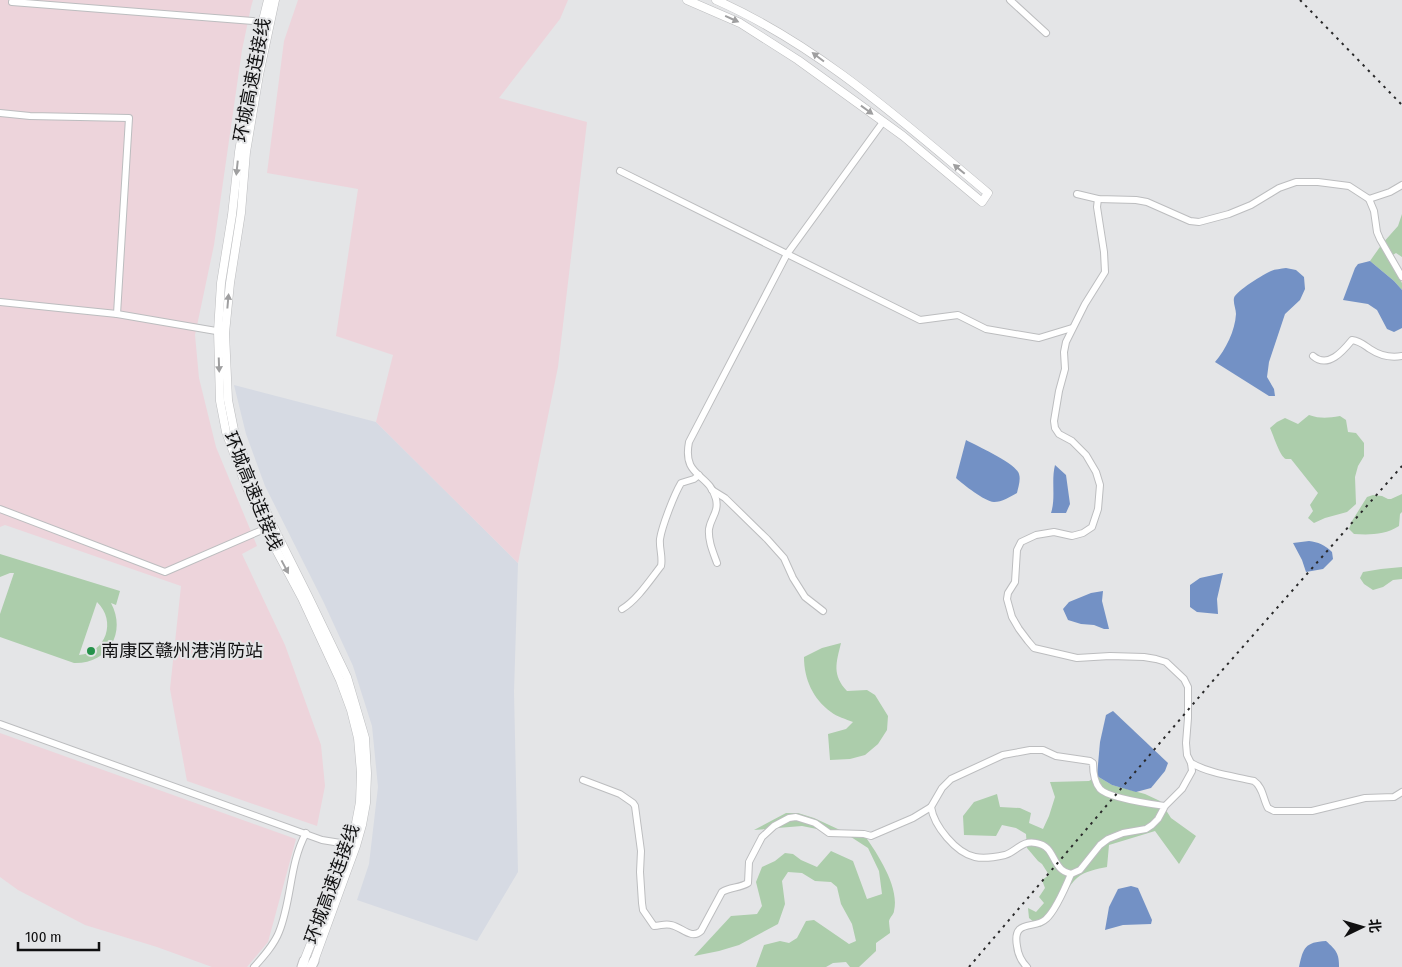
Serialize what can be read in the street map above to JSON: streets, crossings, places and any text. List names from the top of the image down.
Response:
{
  "streets": {
    "main road": ["环城高速连接线"]
  },
  "places": ["南康区赣州港消防站"],
  "scale_bar": "100 m",
  "north": "right"
}
